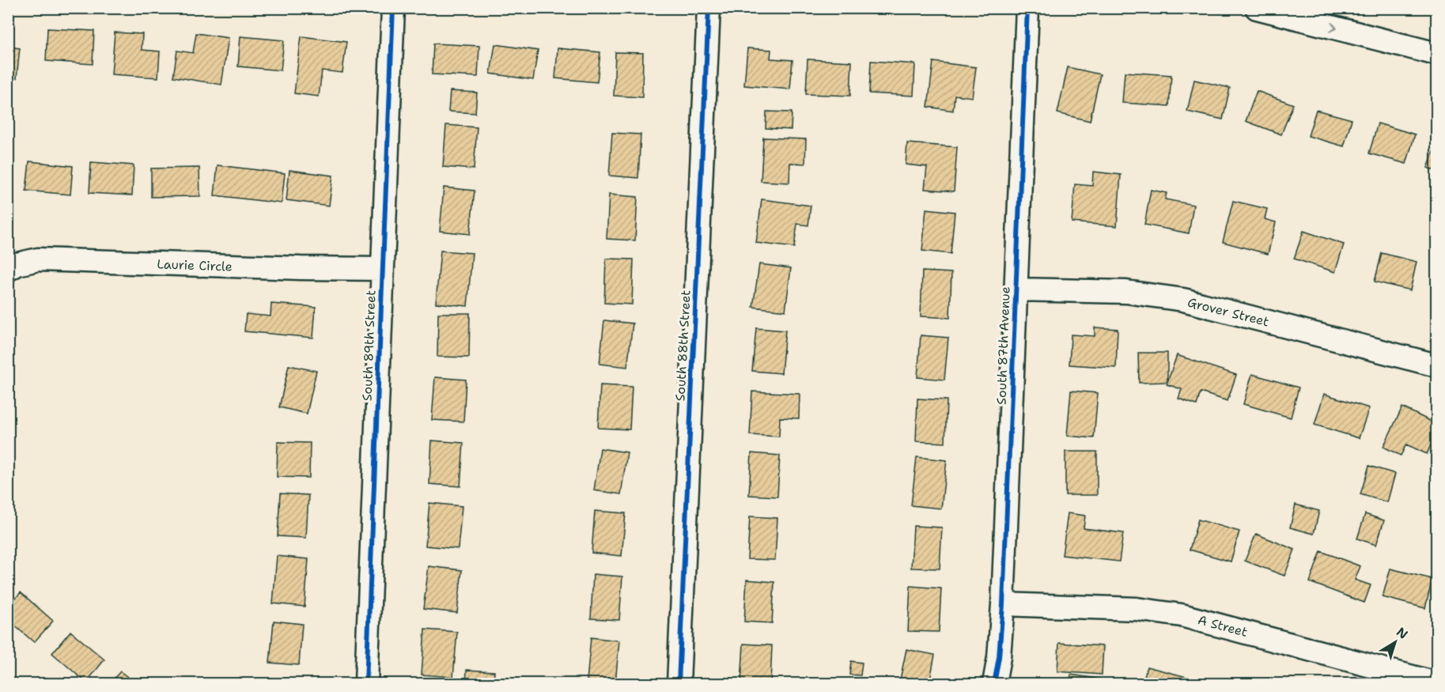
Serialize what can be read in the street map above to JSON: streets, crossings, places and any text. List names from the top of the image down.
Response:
{
  "streets": {
    "street": [
      "Laurie Circle",
      "Grover Street",
      "South 89th Street",
      "South 88th Street",
      "South 87th Avenue",
      "A Street"
    ]
  },
  "crossings": [
    ["Laurie Circle", "South 89th Street"],
    ["Grover Street", "South 87th Avenue"],
    ["South 87th Avenue", "A Street"]
  ],
  "north": "top right"
}
